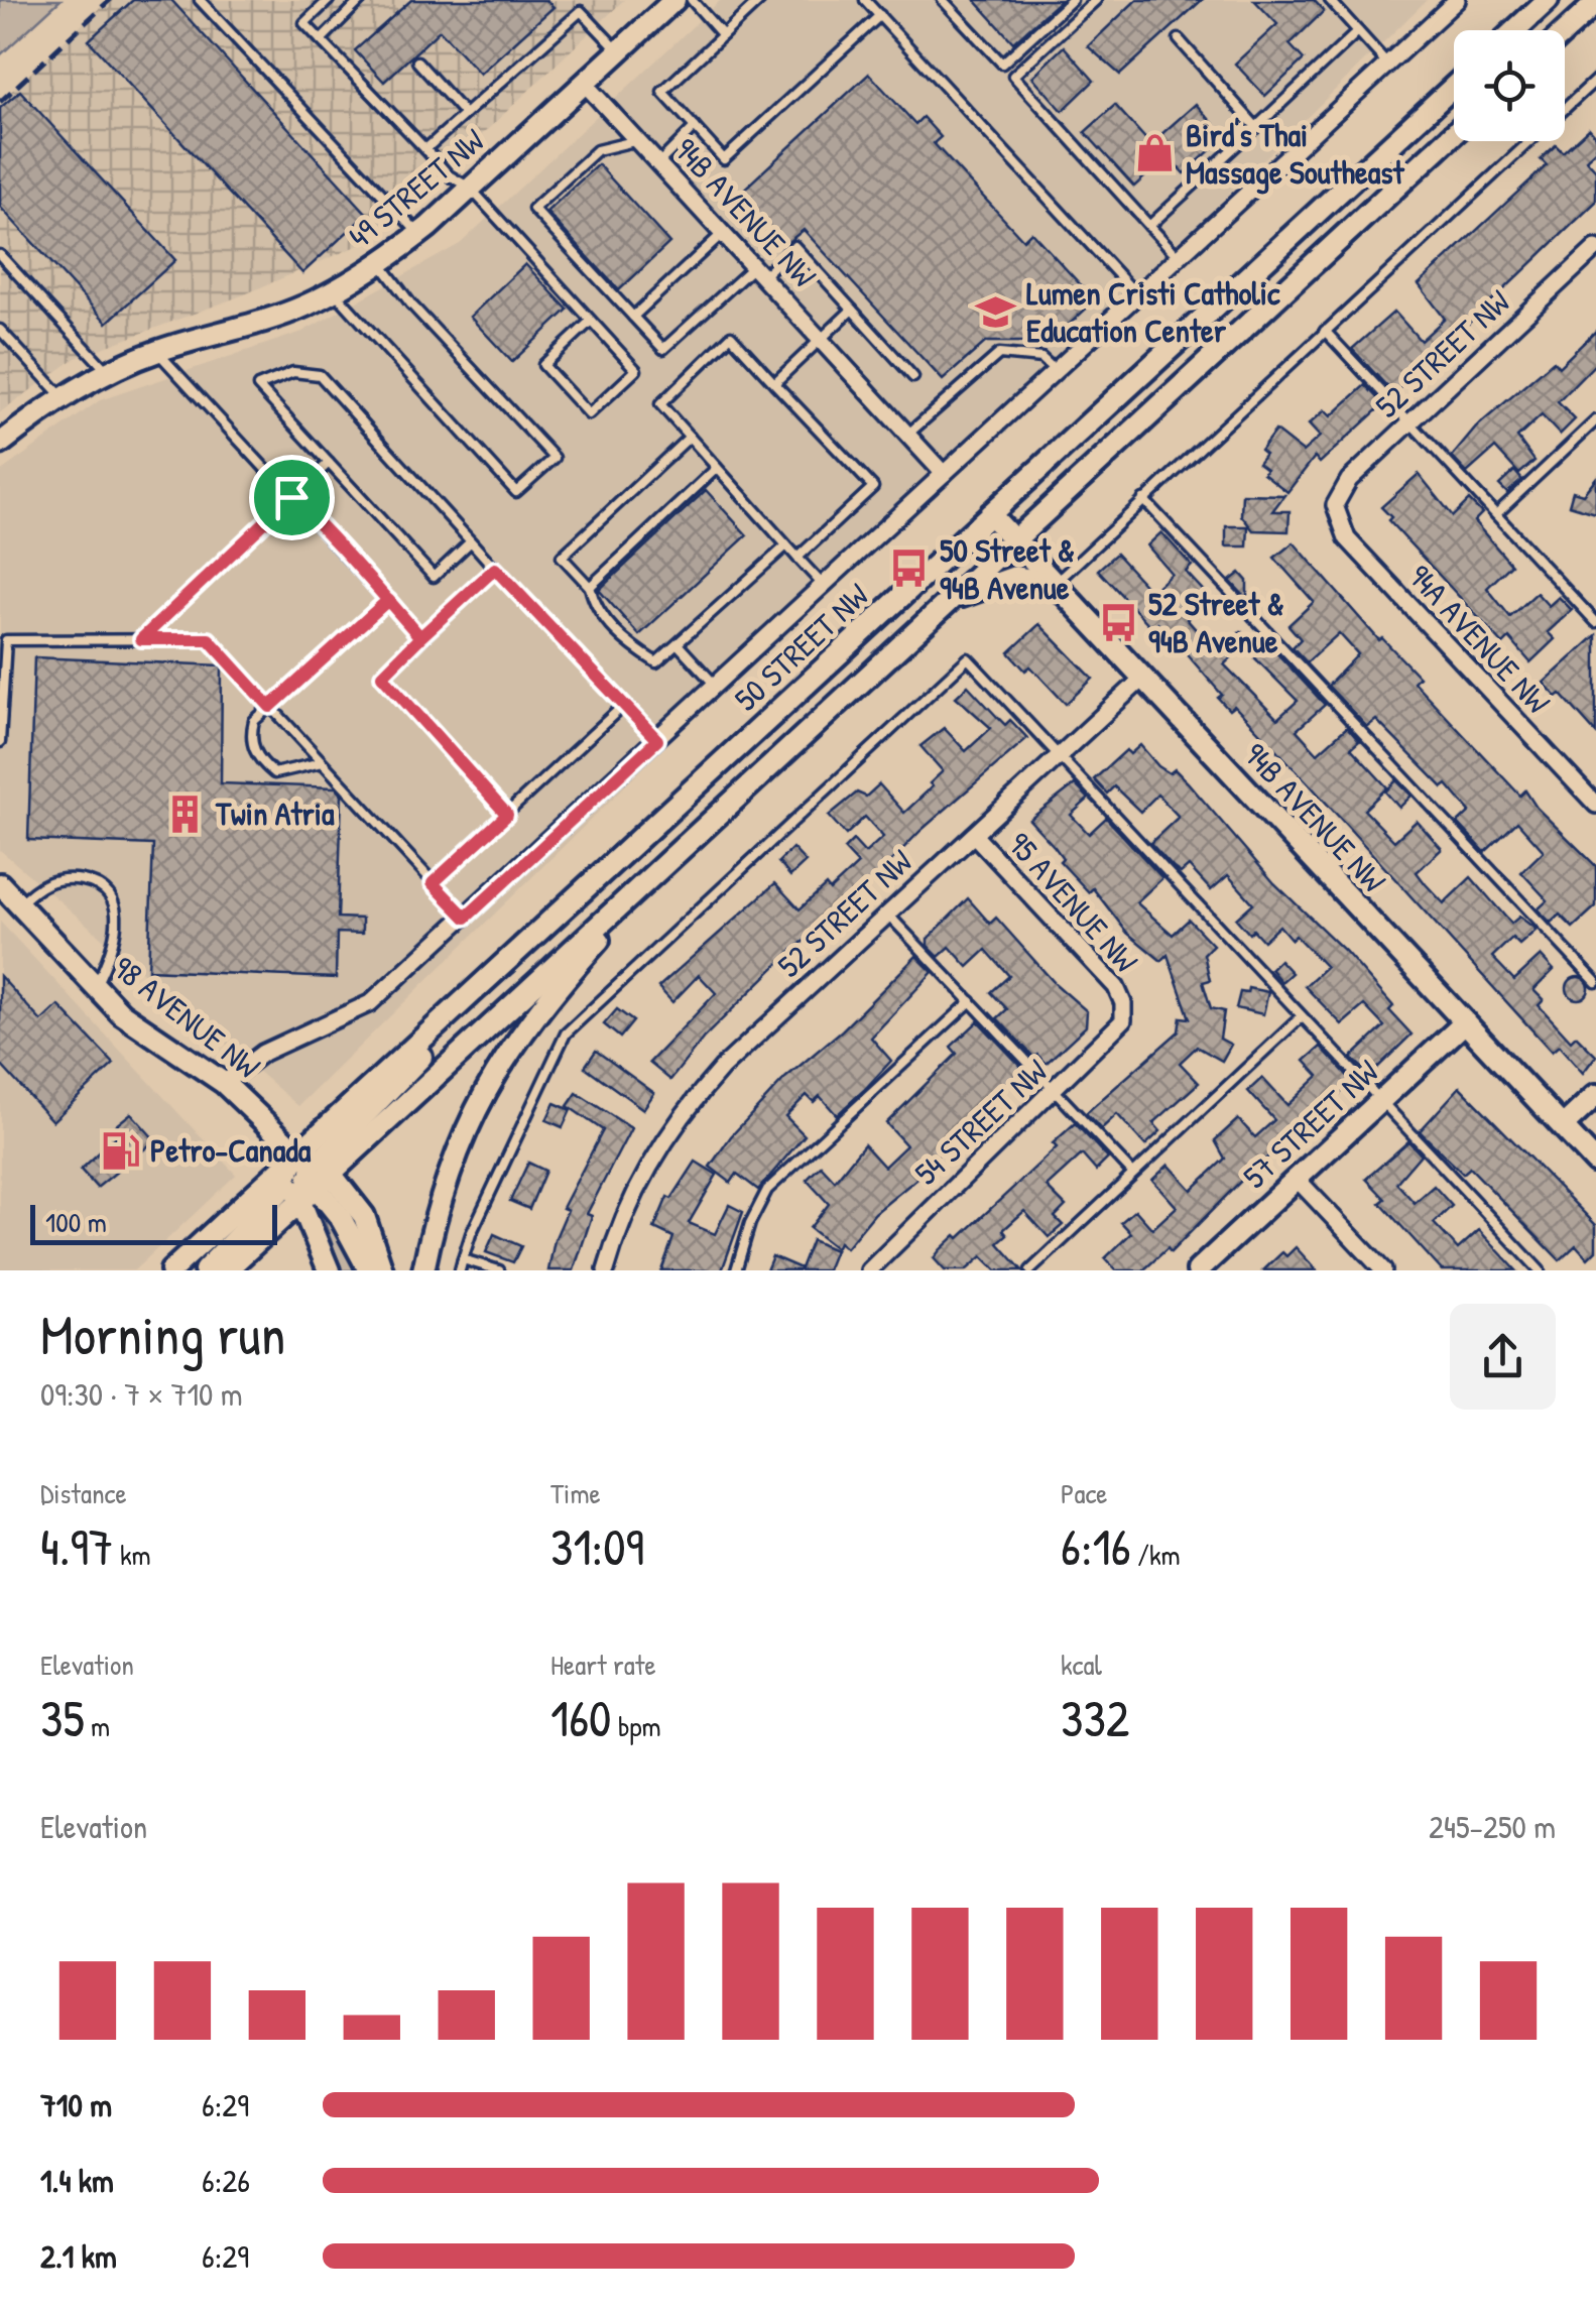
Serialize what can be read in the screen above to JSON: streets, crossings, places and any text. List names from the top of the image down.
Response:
{
  "streets": {
    "main road": [
      "49 STREET NW",
      "94B AVENUE NW",
      "50 STREET NW",
      "98 AVENUE NW",
      "57 STREET NW"
    ],
    "street": [
      "52 STREET NW",
      "94A AVENUE NW",
      "95 AVENUE NW",
      "54 STREET NW"
    ]
  },
  "crossings": [
    ["49 STREET NW", "94B AVENUE NW"],
    ["94B AVENUE NW", "52 STREET NW"],
    ["94B AVENUE NW", "50 STREET NW"],
    ["94B AVENUE NW", "57 STREET NW"],
    ["52 STREET NW", "94A AVENUE NW"],
    ["52 STREET NW", "95 AVENUE NW"],
    ["50 STREET NW", "98 AVENUE NW"],
    ["95 AVENUE NW", "54 STREET NW"]
  ],
  "places": {
    "shop": ["Bird's Thai Massage Southeast"],
    "school or university": ["Lumen Cristi Catholic Education Center"],
    "bus stop": ["50 Street & 94B Avenue", "52 Street & 94B Avenue"],
    "building": ["Twin Atria"],
    "fuel station": ["Petro-Canada"]
  },
  "scale_bar": "100 m",
  "page": {
    "scale": "100 m",
    "heading": ["Morning run", "09:30 · 7 × 710 m"],
    "stats": [
      ["Distance", "4.97 km"],
      ["Time", "31:09"],
      ["Pace", "6:16 /km"],
      ["Elevation", "35 m"],
      ["Heart rate", "160 bpm"],
      ["kcal", "332"]
    ],
    "chart": ["Elevation", "245–250 m"],
    "list": [
      {
        "name": "710 m",
        "note": "6:29"
      },
      {
        "name": "1.4 km",
        "note": "6:26"
      },
      {
        "name": "2.1 km",
        "note": "6:29"
      }
    ]
  }
}
